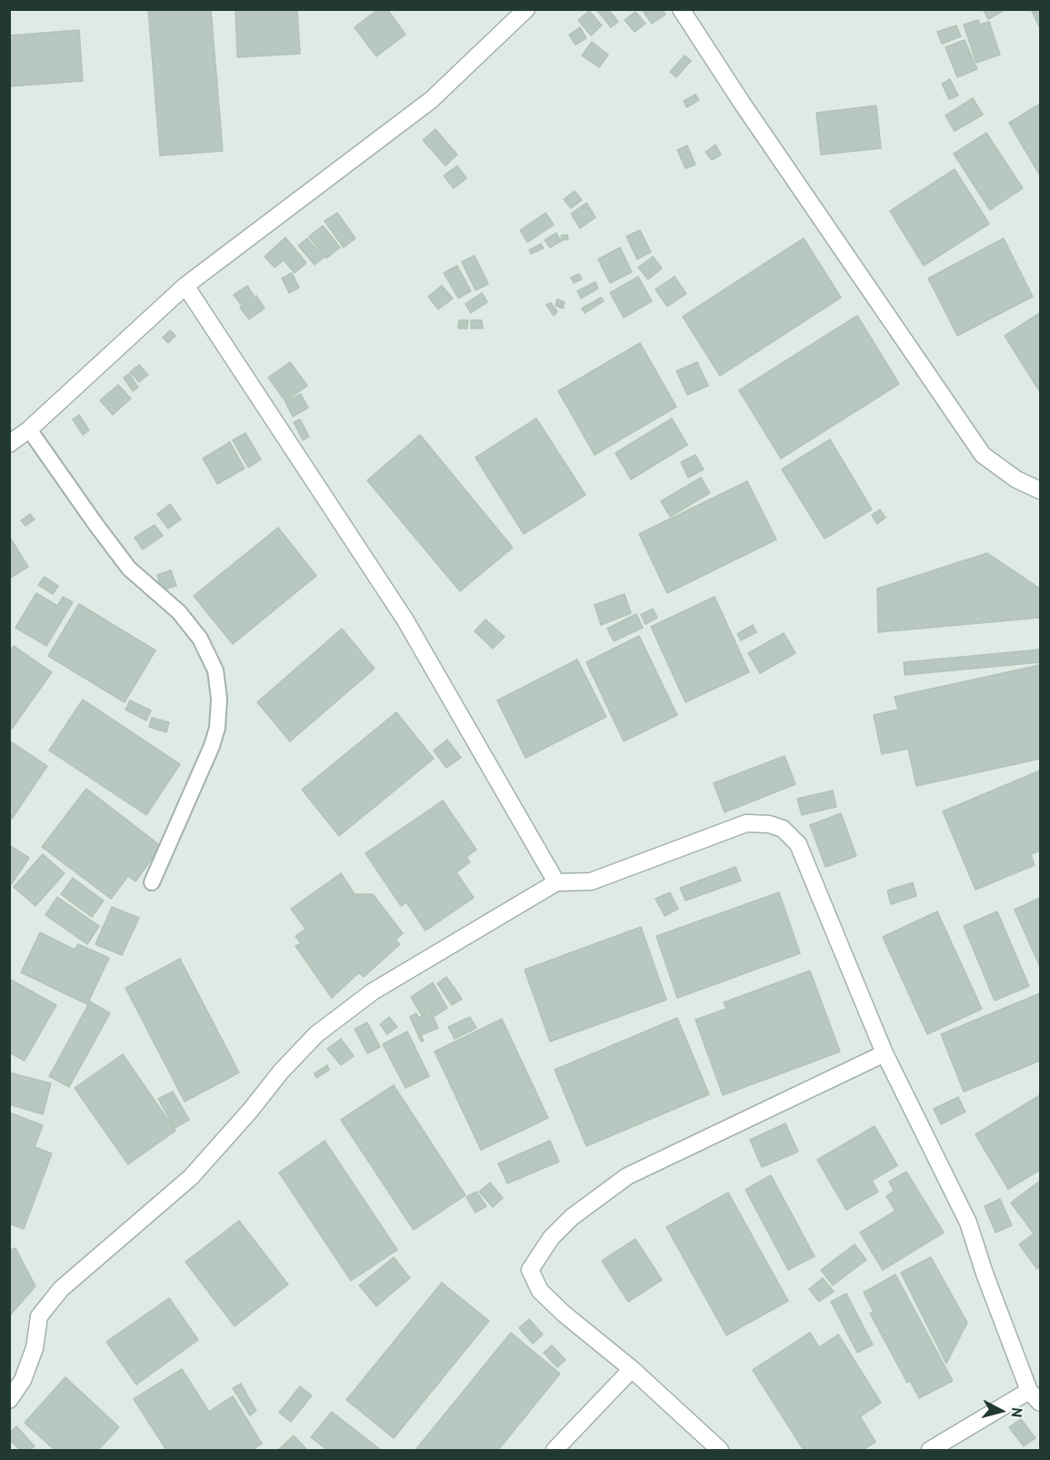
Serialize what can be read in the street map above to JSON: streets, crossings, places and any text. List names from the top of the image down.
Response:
{
  "north": "right"
}
